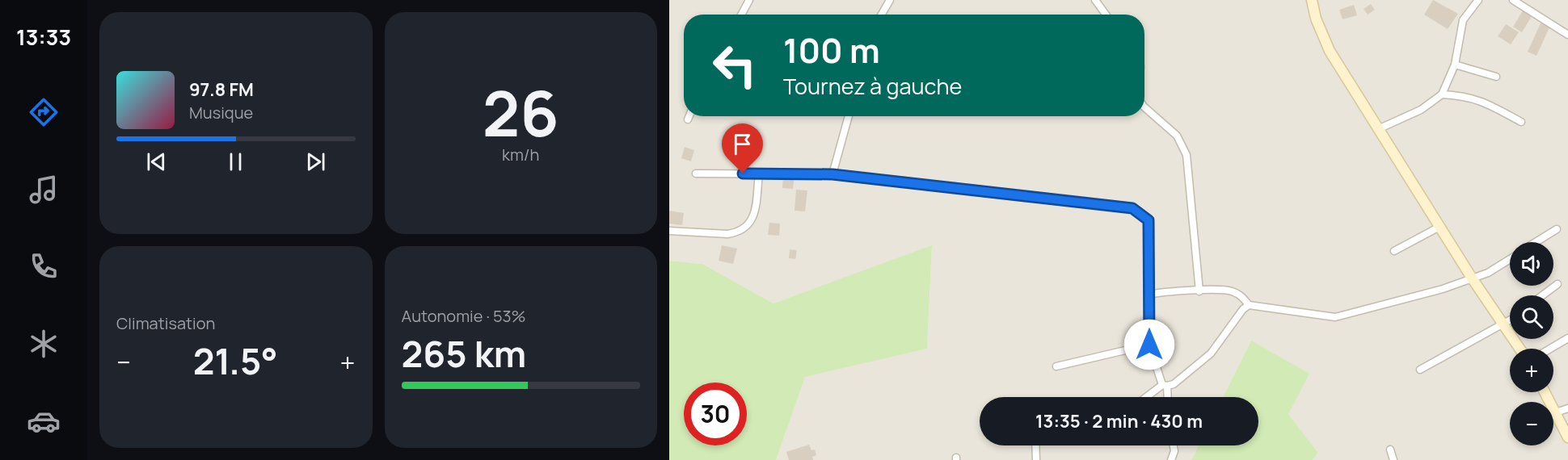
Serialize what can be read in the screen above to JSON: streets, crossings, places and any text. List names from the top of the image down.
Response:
{
  "page": {
    "tabs": "13:33",
    "tile": [
      ["26", "km/h"],
      "Climatisation",
      ["Autonomie · 53%", "265 km"]
    ],
    "turn": ["100 m", "Tournez à gauche"],
    "song": ["97.8 FM", "Musique"],
    "map_buttons": ["+", "−"],
    "heat": ["−", "21.5°", "+"],
    "limit": "30",
    "trip": "13:35 · 2 min · 430 m"
  }
}
